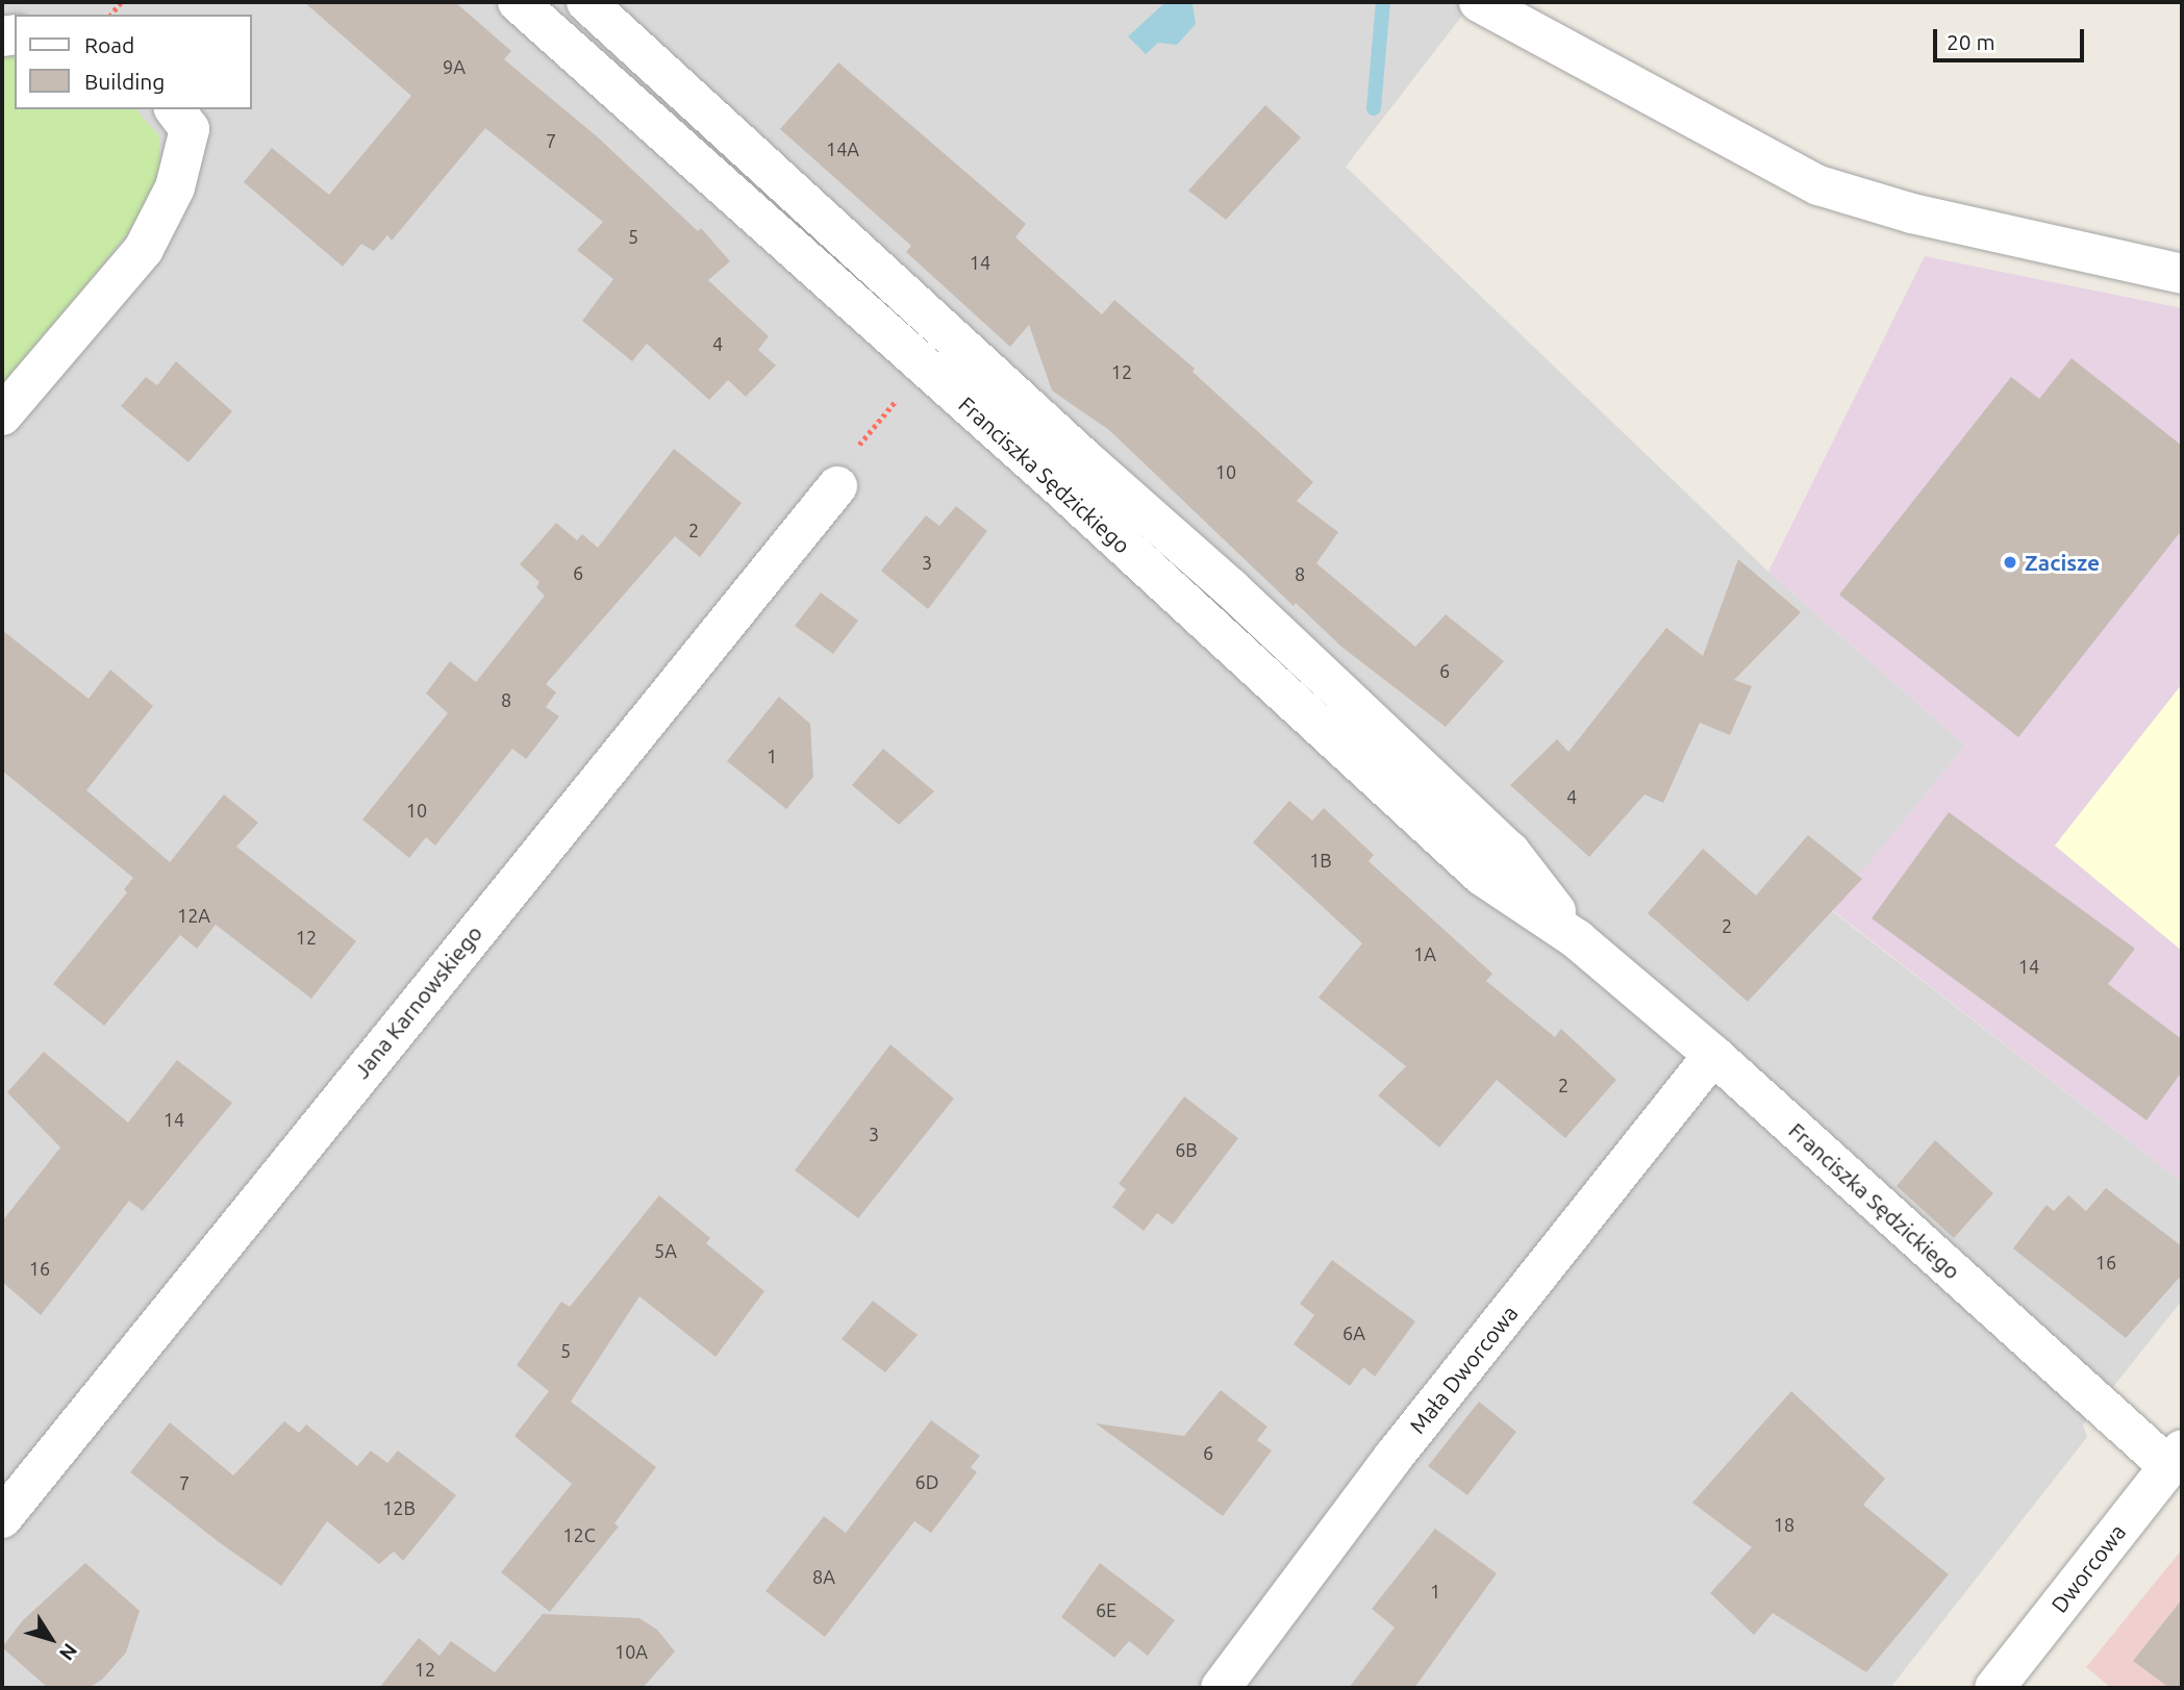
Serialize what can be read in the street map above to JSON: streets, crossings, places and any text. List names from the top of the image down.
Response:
{
  "streets": {
    "street": [
      "Franciszka Sędzickiego",
      "Jana Karnowskiego",
      "Mała Dworcowa",
      "Dworcowa"
    ]
  },
  "crossings": [
    ["Franciszka Sędzickiego", "Mała Dworcowa"],
    ["Franciszka Sędzickiego", "Dworcowa"]
  ],
  "places": ["Zacisze"],
  "house_numbers": [
    "9A",
    "7",
    "14A",
    "5",
    "14",
    "4",
    "12",
    "10",
    "2",
    "3",
    "6",
    "8",
    "6",
    "8",
    "1",
    "4",
    "10",
    "1B",
    "12A",
    "2",
    "12",
    "1A",
    "14",
    "2",
    "14",
    "3",
    "6B",
    "5A",
    "16",
    "16",
    "6A",
    "5",
    "6",
    "6D",
    "7",
    "12B",
    "18",
    "12C",
    "8A",
    "1",
    "6E",
    "10A",
    "12"
  ],
  "legend": ["Road", "Building"],
  "scale_bar": "20 m",
  "north": "bottom right"
}
